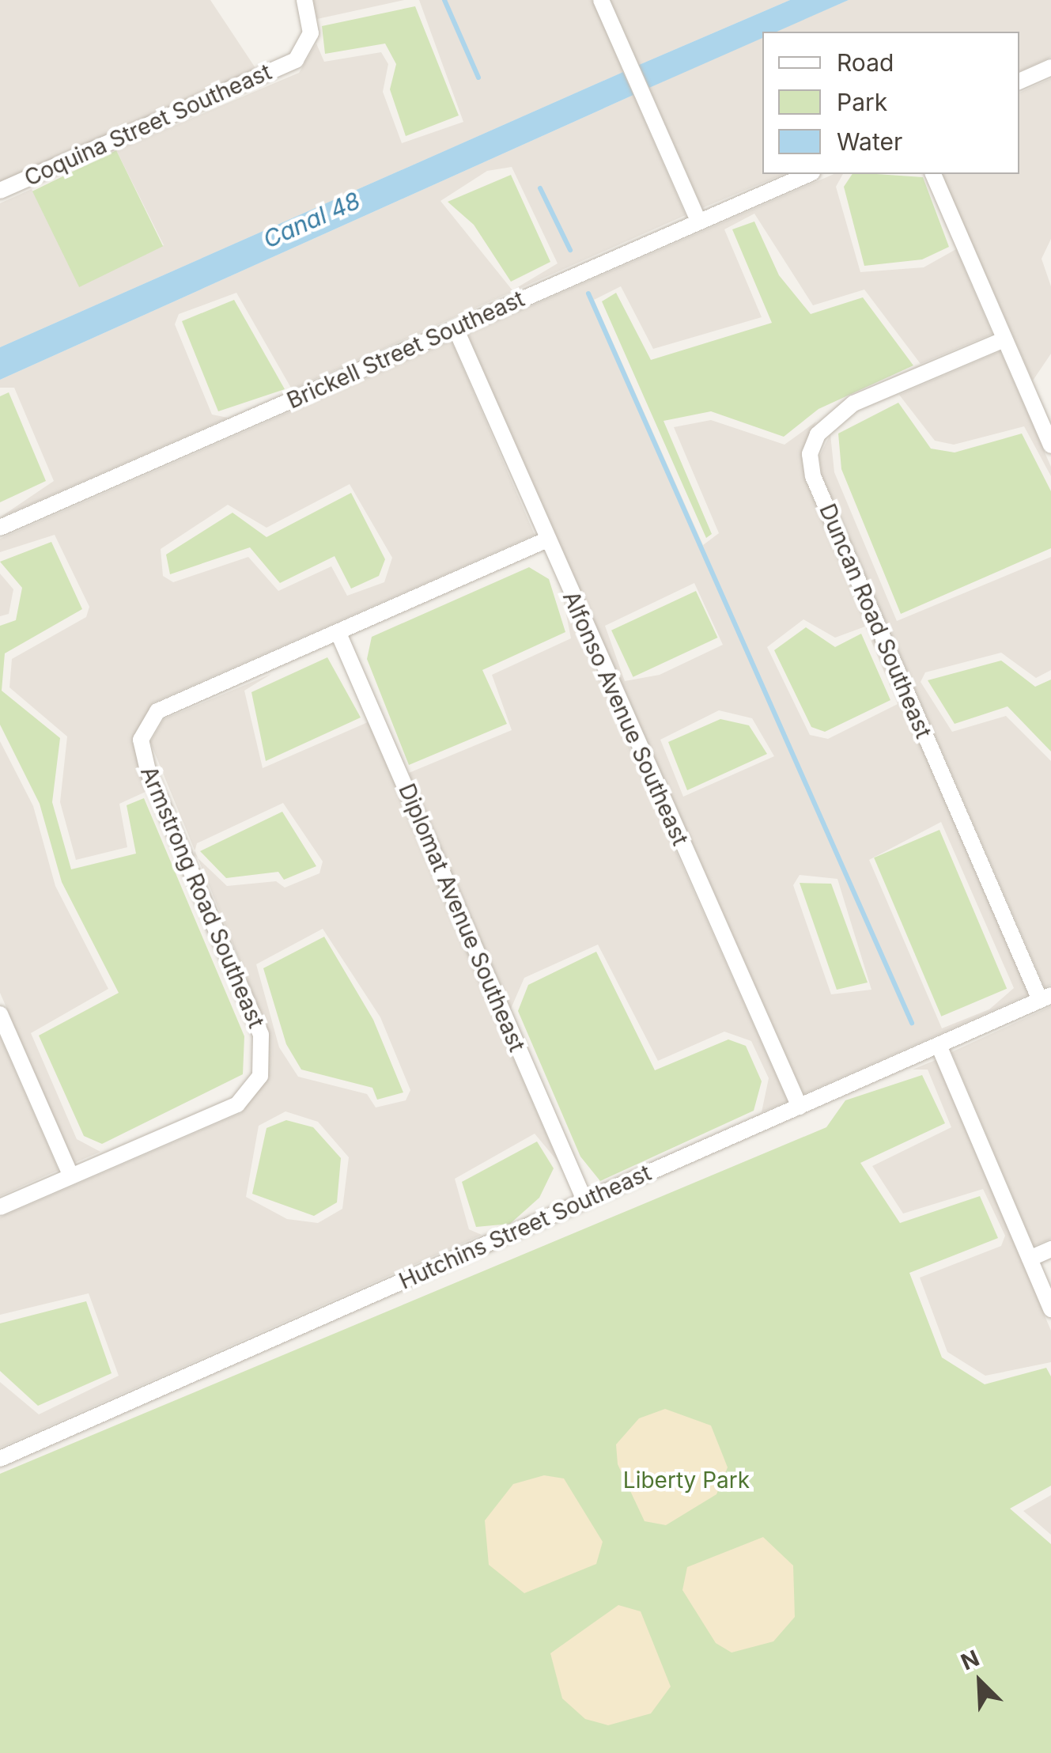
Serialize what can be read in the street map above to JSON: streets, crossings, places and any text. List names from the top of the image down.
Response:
{
  "streets": {
    "street": [
      "Coquina Street Southeast",
      "Brickell Street Southeast",
      "Duncan Road Southeast",
      "Alfonso Avenue Southeast",
      "Armstrong Road Southeast",
      "Diplomat Avenue Southeast",
      "Hutchins Street Southeast"
    ]
  },
  "crossings": [
    ["Brickell Street Southeast", "Alfonso Avenue Southeast"],
    ["Duncan Road Southeast", "Hutchins Street Southeast"],
    ["Alfonso Avenue Southeast", "Armstrong Road Southeast"],
    ["Alfonso Avenue Southeast", "Hutchins Street Southeast"],
    ["Armstrong Road Southeast", "Diplomat Avenue Southeast"],
    ["Diplomat Avenue Southeast", "Hutchins Street Southeast"]
  ],
  "water": ["Canal 48"],
  "parks": ["Liberty Park"],
  "legend": ["Road", "Park", "Water"],
  "north": "top left"
}
